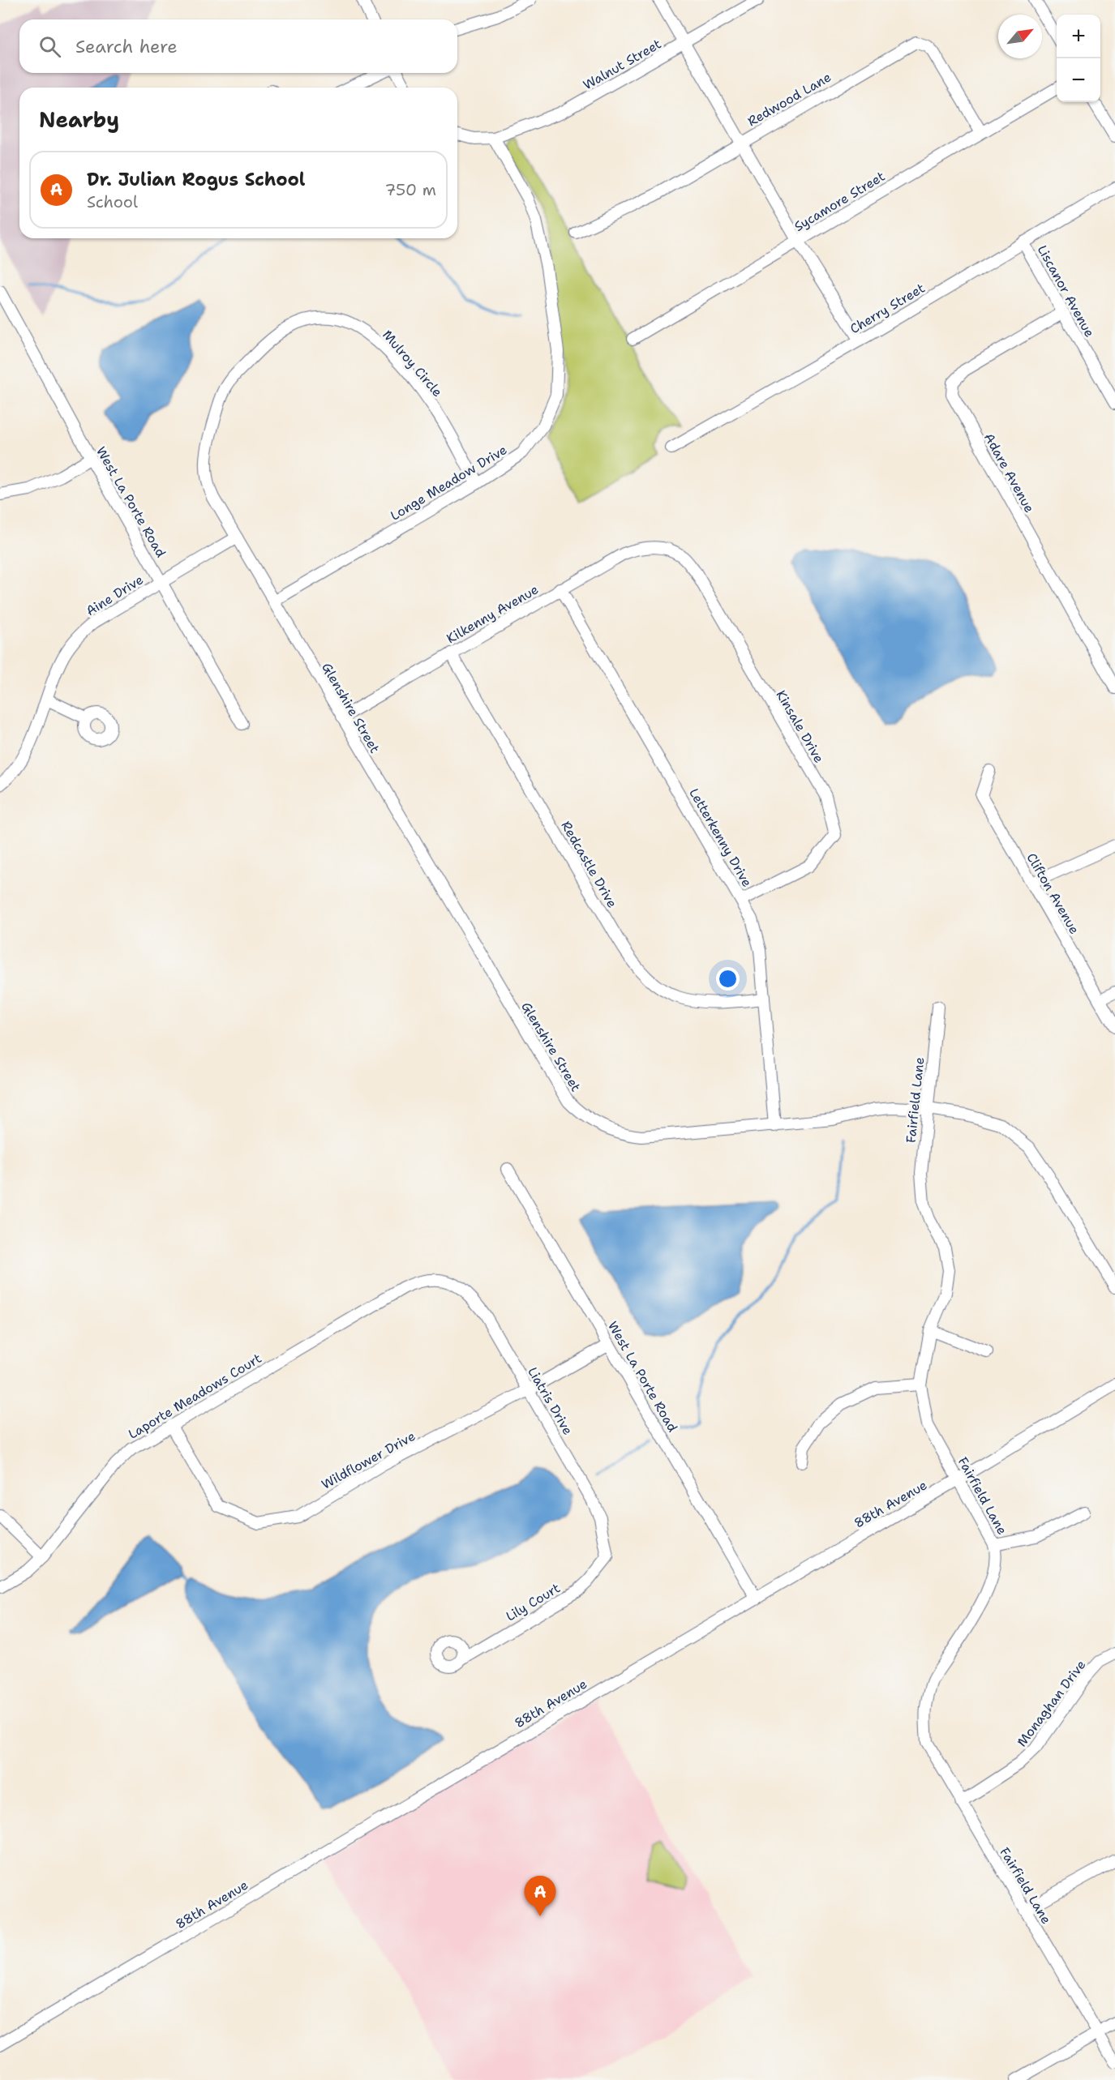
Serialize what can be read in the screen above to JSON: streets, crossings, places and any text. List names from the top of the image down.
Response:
{
  "streets": {
    "street": [
      "Walnut Street",
      "Redwood Lane",
      "Sycamore Street",
      "Liscanor Avenue",
      "Cherry Street",
      "Mulroy Circle",
      "Adare Avenue",
      "Longe Meadow Drive",
      "West La Porte Road",
      "Aine Drive",
      "Kilkenny Avenue",
      "Glenshire Street",
      "Kinsale Drive",
      "Letterkenny Drive",
      "Redcastle Drive",
      "Clifton Avenue",
      "Fairfield Lane",
      "Laporte Meadows Court",
      "Liatris Drive",
      "Wildflower Drive",
      "88th Avenue",
      "Lily Court",
      "Monaghan Drive"
    ]
  },
  "crossings": [
    ["Walnut Street", "Longe Meadow Drive"],
    ["Redwood Lane", "Sycamore Street"],
    ["Liscanor Avenue", "Cherry Street"],
    ["Liscanor Avenue", "Adare Avenue"],
    ["Mulroy Circle", "Longe Meadow Drive"],
    ["Mulroy Circle", "Glenshire Street"],
    ["Longe Meadow Drive", "Glenshire Street"],
    ["West La Porte Road", "Aine Drive"],
    ["West La Porte Road", "Wildflower Drive"],
    ["West La Porte Road", "88th Avenue"],
    ["Aine Drive", "Glenshire Street"],
    ["Kilkenny Avenue", "Glenshire Street"],
    ["Kilkenny Avenue", "Kinsale Drive"],
    ["Kilkenny Avenue", "Letterkenny Drive"],
    ["Kilkenny Avenue", "Redcastle Drive"],
    ["Glenshire Street", "Letterkenny Drive"],
    ["Glenshire Street", "Fairfield Lane"],
    ["Kinsale Drive", "Letterkenny Drive"],
    ["Letterkenny Drive", "Redcastle Drive"],
    ["Fairfield Lane", "88th Avenue"],
    ["Fairfield Lane", "Monaghan Drive"],
    ["Laporte Meadows Court", "Liatris Drive"],
    ["Laporte Meadows Court", "Wildflower Drive"],
    ["Liatris Drive", "Wildflower Drive"],
    ["Liatris Drive", "Lily Court"]
  ],
  "north": "top right",
  "page": {
    "map_buttons": ["+", "−"],
    "search": "Search here",
    "heading": "Nearby",
    "list": [
      {
        "mark": "A",
        "name": "Dr. Julian Rogus School",
        "note": "School",
        "value": "750 m"
      }
    ],
    "pins": "A"
  }
}
